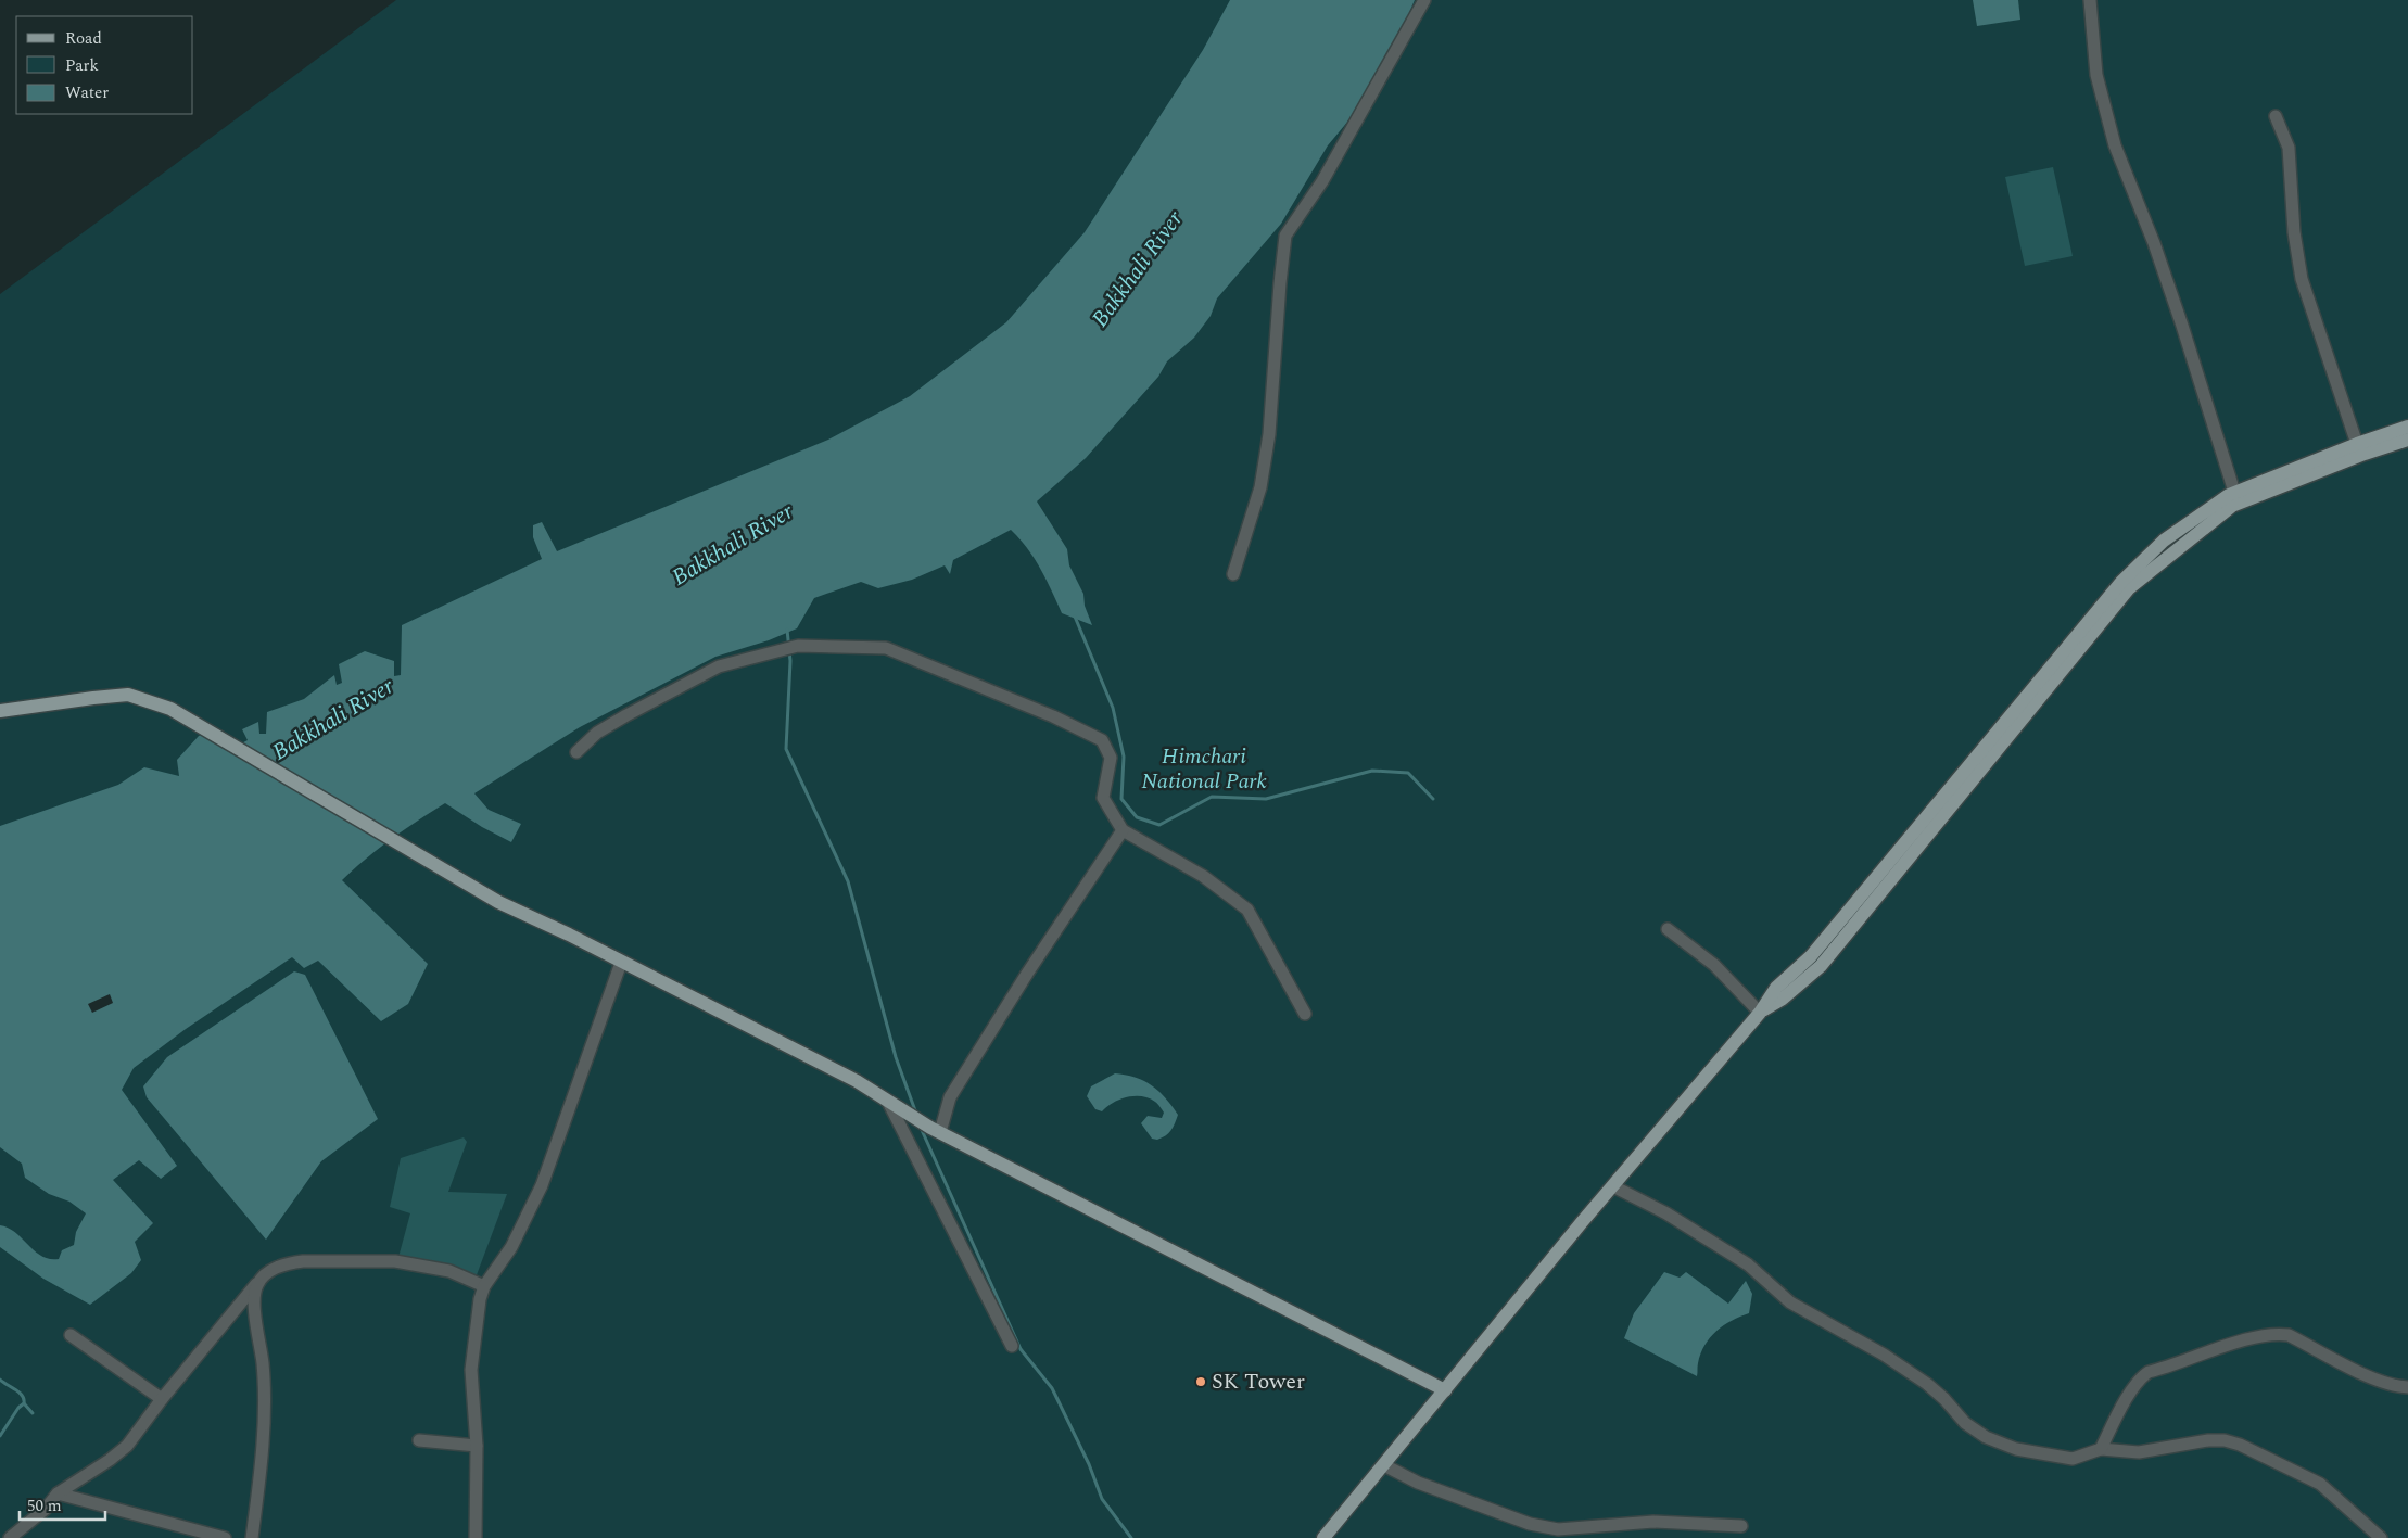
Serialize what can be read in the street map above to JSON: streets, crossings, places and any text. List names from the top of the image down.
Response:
{
  "water": ["Bakkhali River"],
  "parks": ["Himchari National Park"],
  "places": ["SK Tower"],
  "legend": ["Road", "Park", "Water"],
  "scale_bar": "50 m"
}
